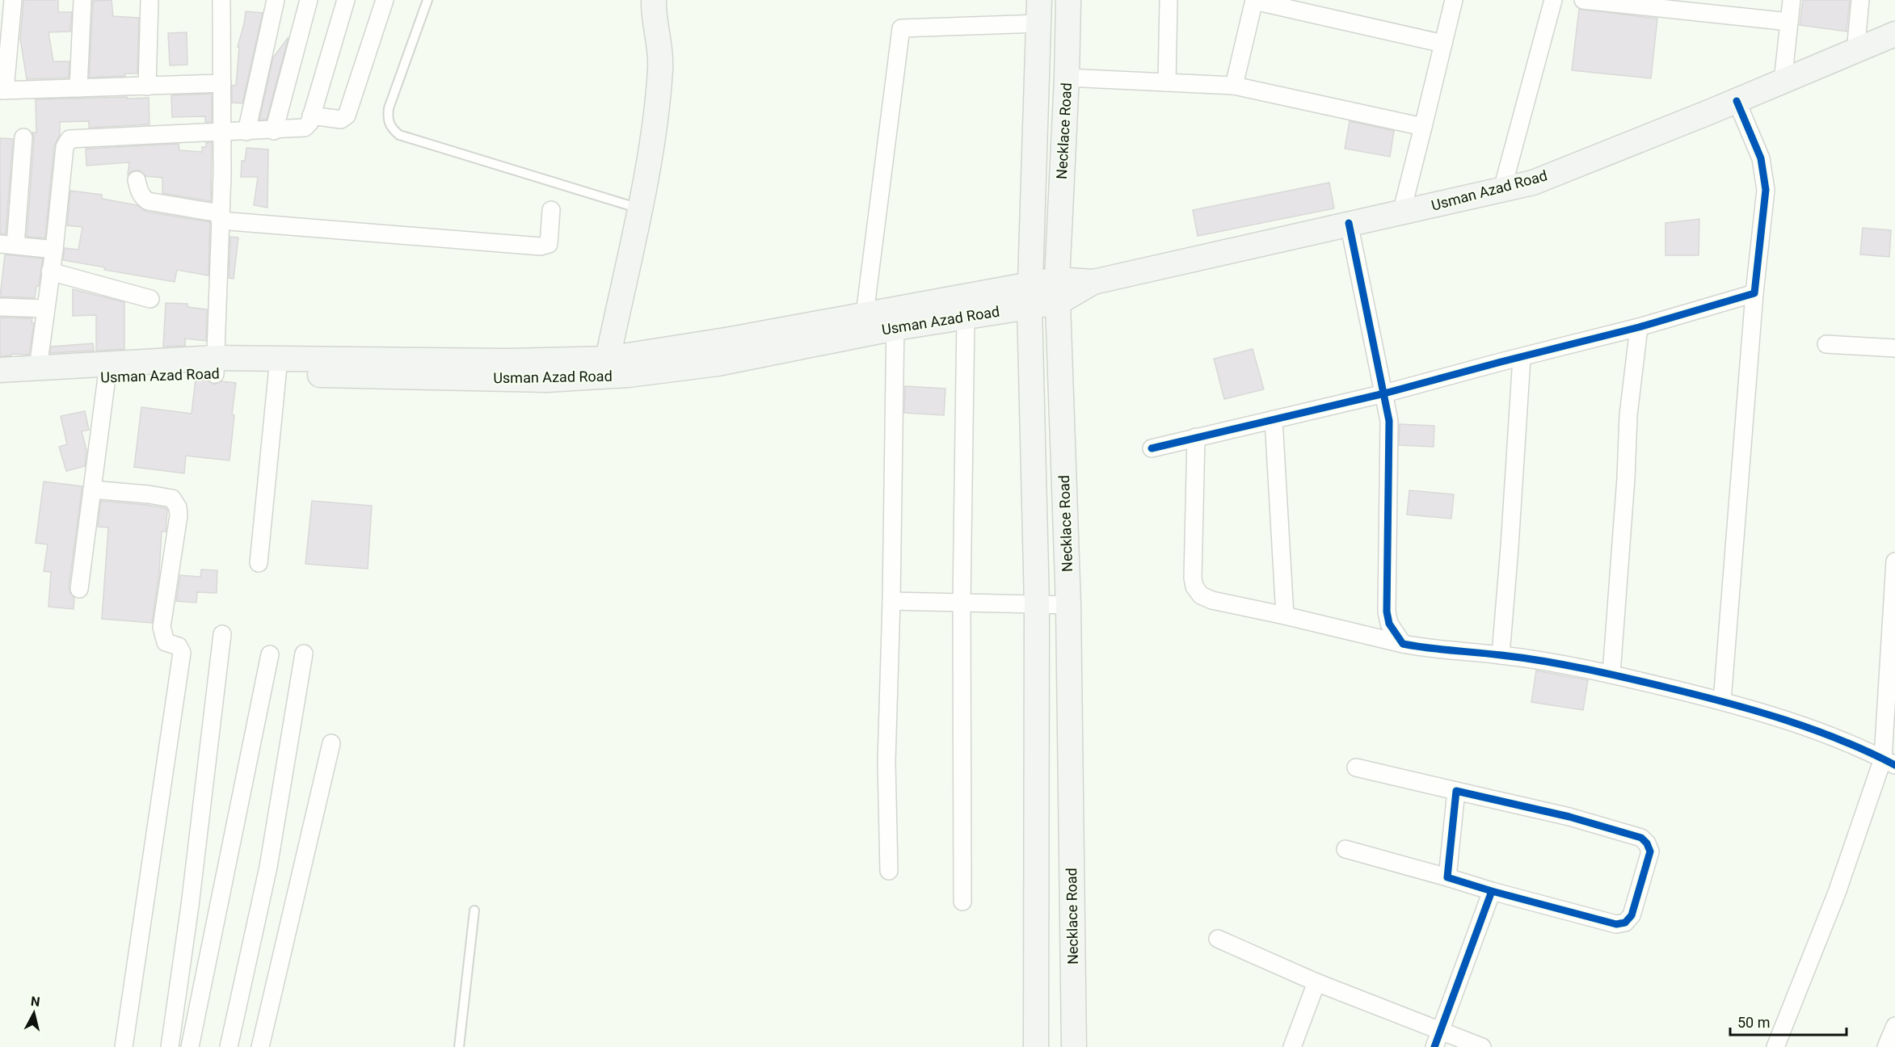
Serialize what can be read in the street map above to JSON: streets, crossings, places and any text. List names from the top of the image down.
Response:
{
  "streets": {
    "main road": ["Necklace Road", "Usman Azad Road"]
  },
  "crossings": [
    ["Necklace Road", "Usman Azad Road"]
  ],
  "scale_bar": "50 m",
  "north": "top"
}
